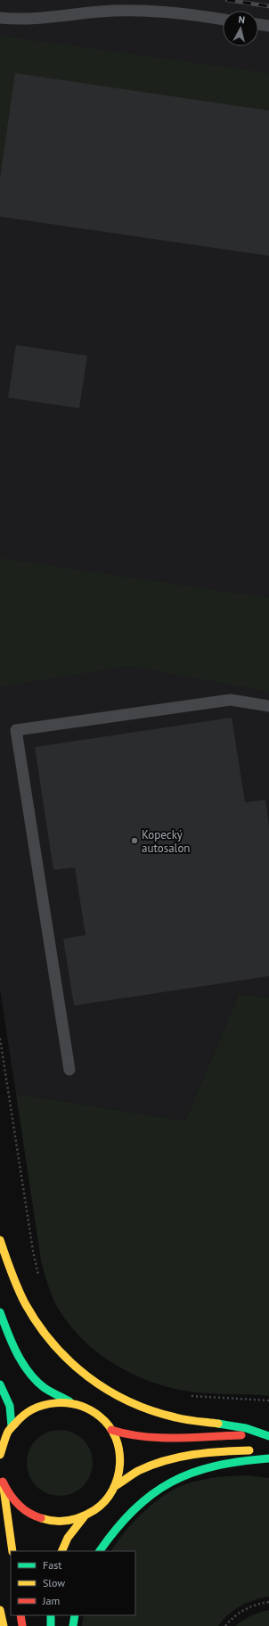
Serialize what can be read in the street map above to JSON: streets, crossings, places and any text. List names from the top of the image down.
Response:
{
  "places": ["Kopecký autosalon"],
  "legend": ["Fast", "Slow", "Jam"],
  "north": "top"
}
